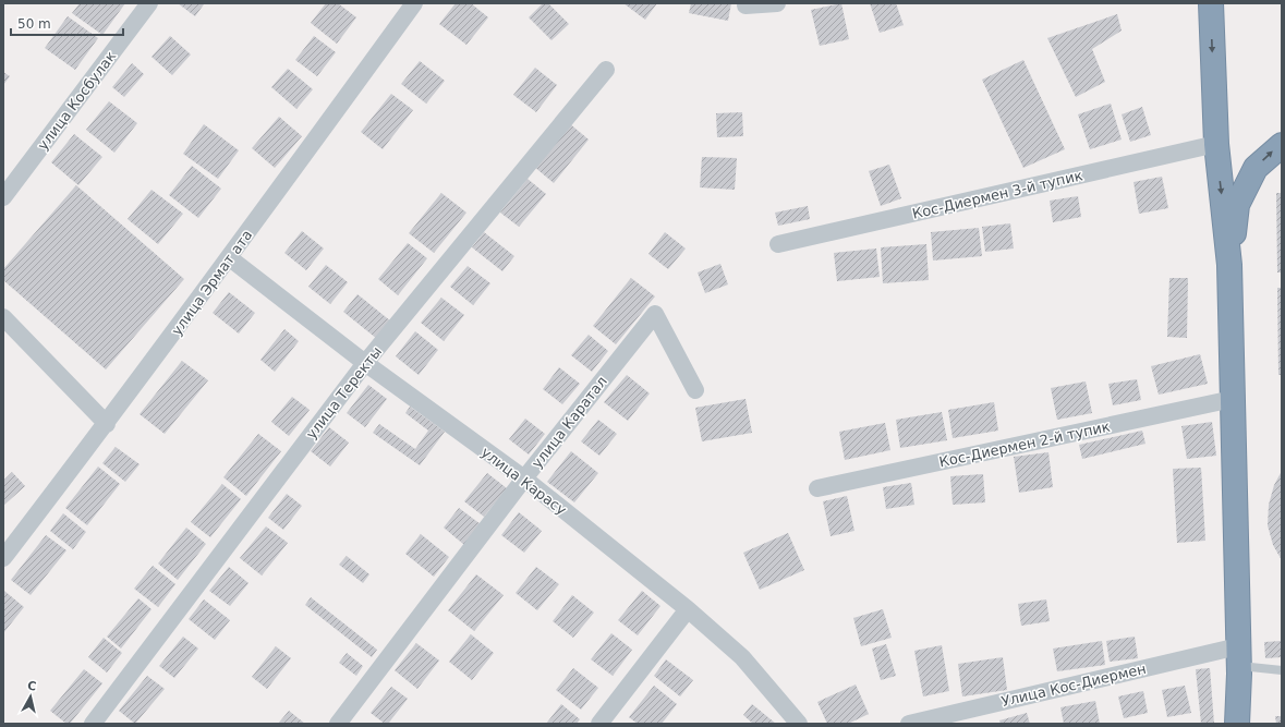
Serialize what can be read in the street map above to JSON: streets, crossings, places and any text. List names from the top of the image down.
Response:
{
  "streets": {
    "street": [
      "улица Косбулак",
      "Кос-Диермен 3-й тупик",
      "улица Эрмат ата",
      "улица Теректы",
      "улица Каратал",
      "Кос-Диермен 2-й тупик",
      "улица Карасу",
      "Улица Кос-Диермен"
    ]
  },
  "crossings": [
    ["улица Эрмат ата", "улица Карасу"],
    ["улица Теректы", "улица Карасу"],
    ["улица Каратал", "улица Карасу"]
  ],
  "scale_bar": "50 m",
  "north": "top"
}
